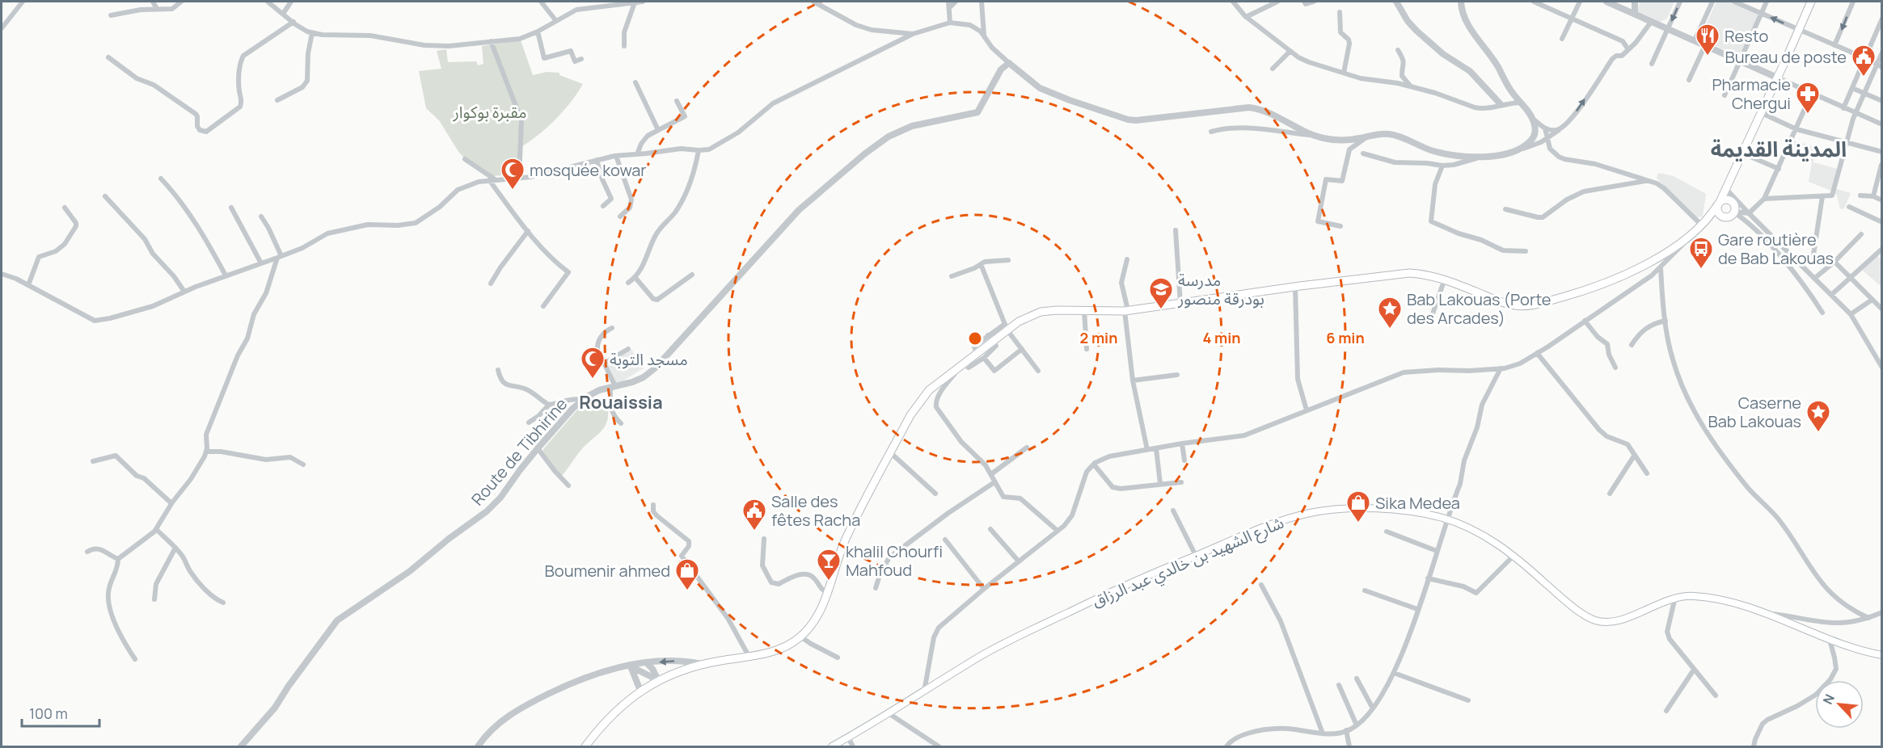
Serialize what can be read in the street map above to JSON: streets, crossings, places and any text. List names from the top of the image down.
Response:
{
  "streets": {
    "main road": ["شارع الشهيد بن خالدي عبد الرزاق"],
    "street": ["Route de Tibhirine"]
  },
  "districts": ["المدينة القديمة", "Rouaissia"],
  "parks": ["مقبرة بوكوار"],
  "places": {
    "restaurant": ["Resto"],
    "public building": ["Bureau de poste", "Salle des fêtes Racha"],
    "pharmacy": ["Pharmacie Chergui"],
    "mosque": ["mosquée kowar", "مسجد التوبة"],
    "bus stop": ["Gare routière de Bab Lakouas"],
    "school or university": ["مدرسة بودرقة منصور"],
    "place": ["Bab Lakouas (Porte des Arcades)", "Caserne Bab Lakouas"],
    "shop": ["Sika Medea", "Boumenir ahmed"],
    "bar": ["khalil Chourfi Mahfoud"]
  },
  "scale_bar": "100 m",
  "north": "top left",
  "rings": ["2 min", "4 min", "6 min"]
}
